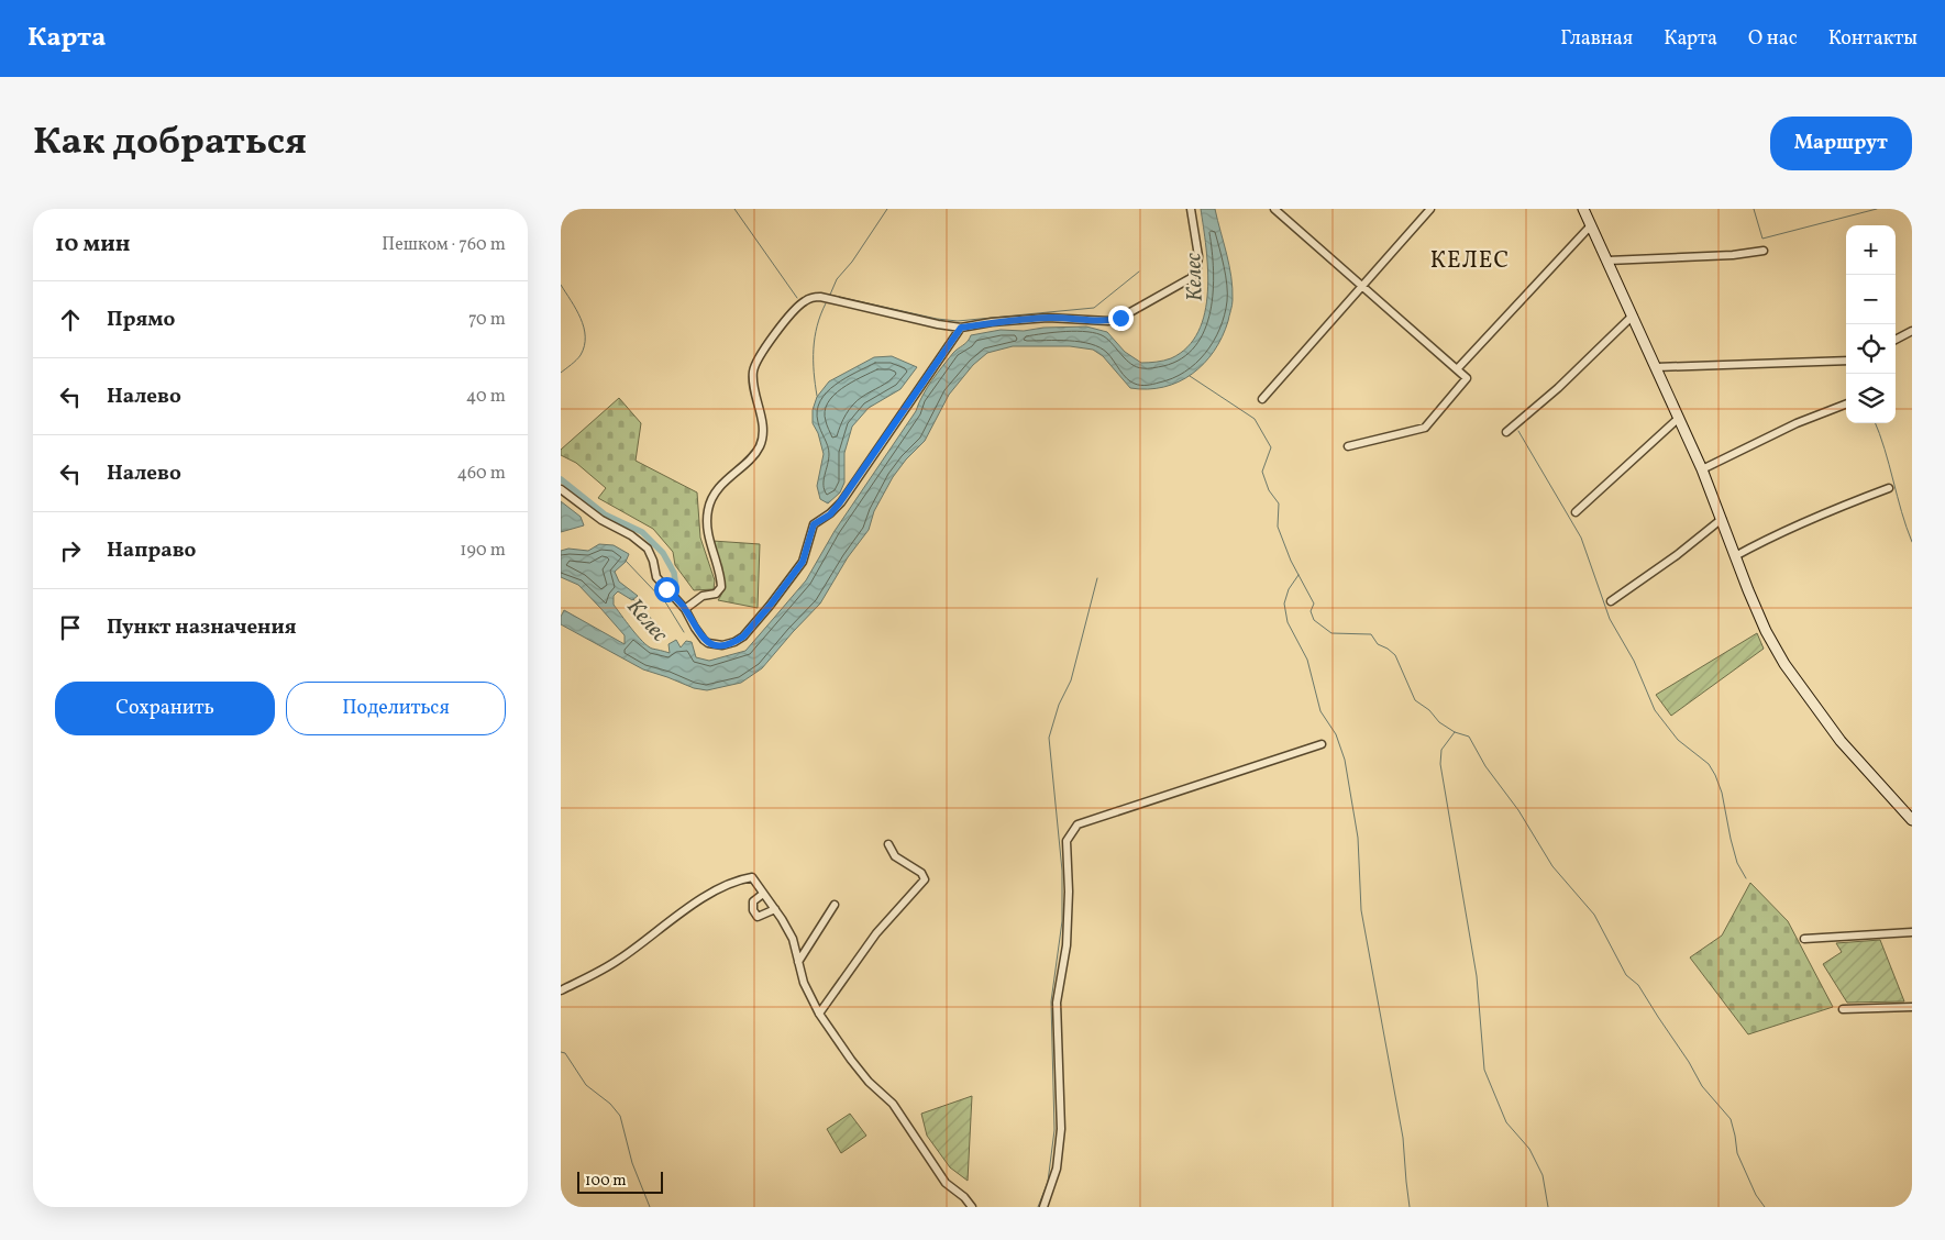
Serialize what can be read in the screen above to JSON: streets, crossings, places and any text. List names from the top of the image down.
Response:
{
  "districts": ["КЕЛЕС"],
  "water": ["Келес"],
  "scale_bar": "100 m",
  "page": {
    "header": "Карта",
    "nav": [
      "Главная",
      "Карта",
      "О нас",
      "Контакты"
    ],
    "title": "Как добраться",
    "buttons": [
      "Маршрут",
      ["Сохранить", "Поделиться"]
    ],
    "heading": ["10 мин", "Пешком · 760 m"],
    "map_buttons": ["+", "−"],
    "list": [
      ["Прямо", "70 m"],
      ["Налево", "40 m"],
      ["Налево", "460 m"],
      ["Направо", "190 m"],
      "Пункт назначения"
    ],
    "scale": "100 m"
  }
}
